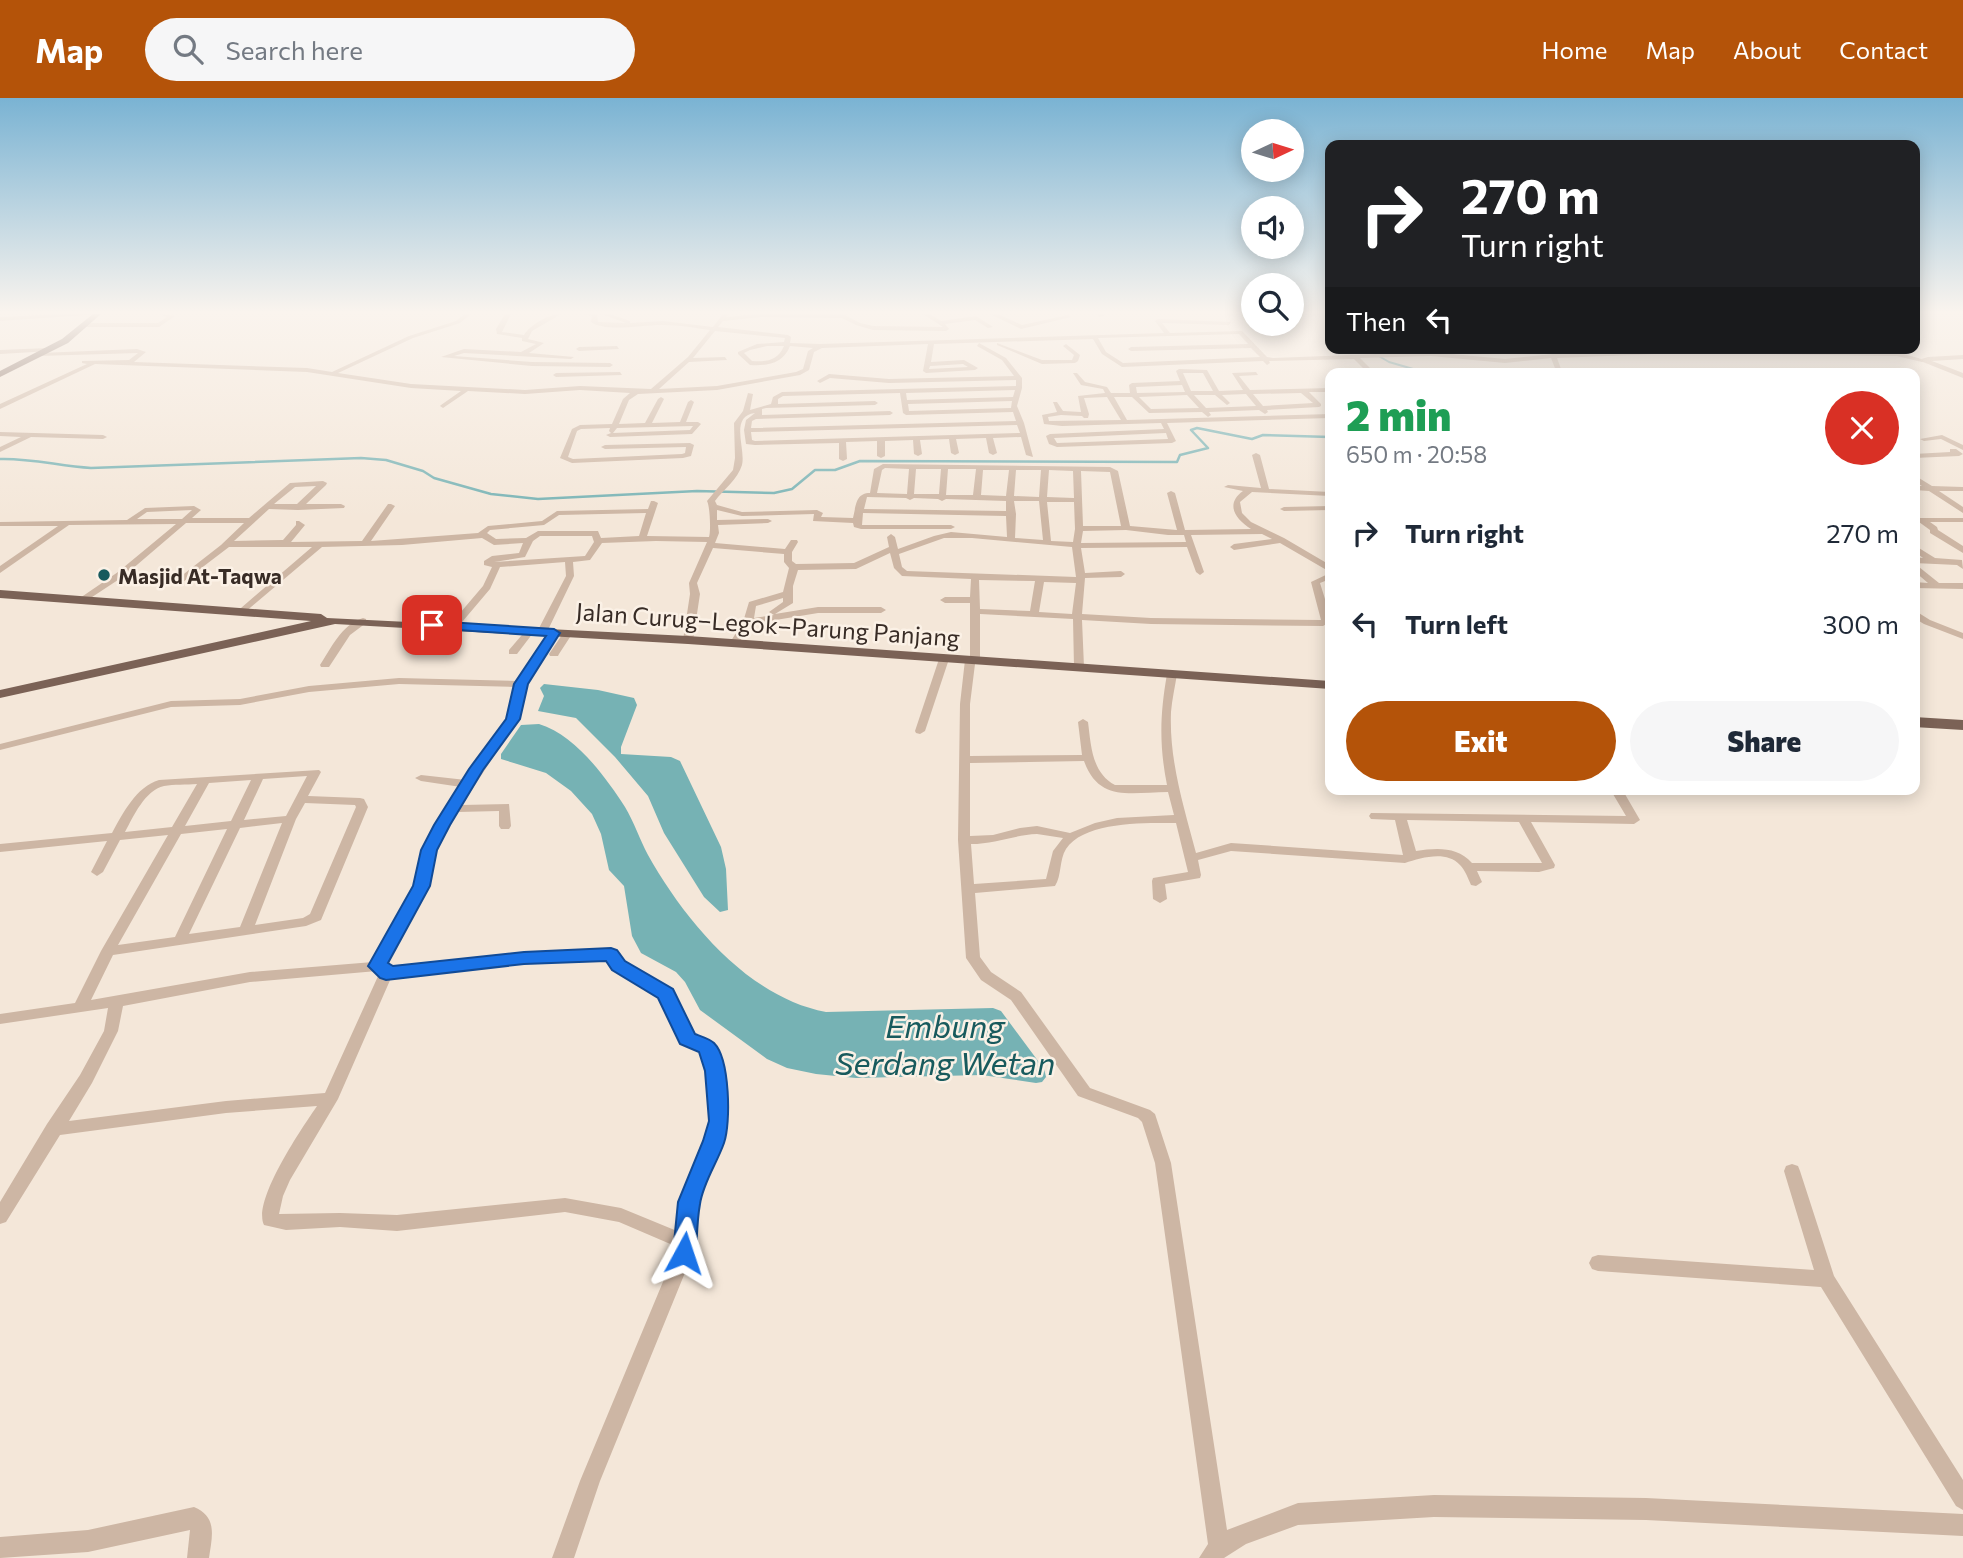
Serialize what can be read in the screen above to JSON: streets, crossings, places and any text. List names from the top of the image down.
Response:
{
  "streets": {
    "main road": ["Jalan Curug–Legok–Parung Panjang"]
  },
  "water": ["Embung Serdang Wetan"],
  "places": ["Masjid At-Taqwa"],
  "north": "right",
  "page": {
    "header": "Map",
    "search": "Search here",
    "nav": [
      "Home",
      "Map",
      "About",
      "Contact"
    ],
    "turn": ["270 m", "Turn right"],
    "then": "Then",
    "heading": ["2 min", "650 m · 20:58"],
    "list": [
      {
        "name": "Turn right",
        "value": "270 m"
      },
      {
        "name": "Turn left",
        "value": "300 m"
      }
    ],
    "buttons": ["Exit", "Share"]
  }
}
